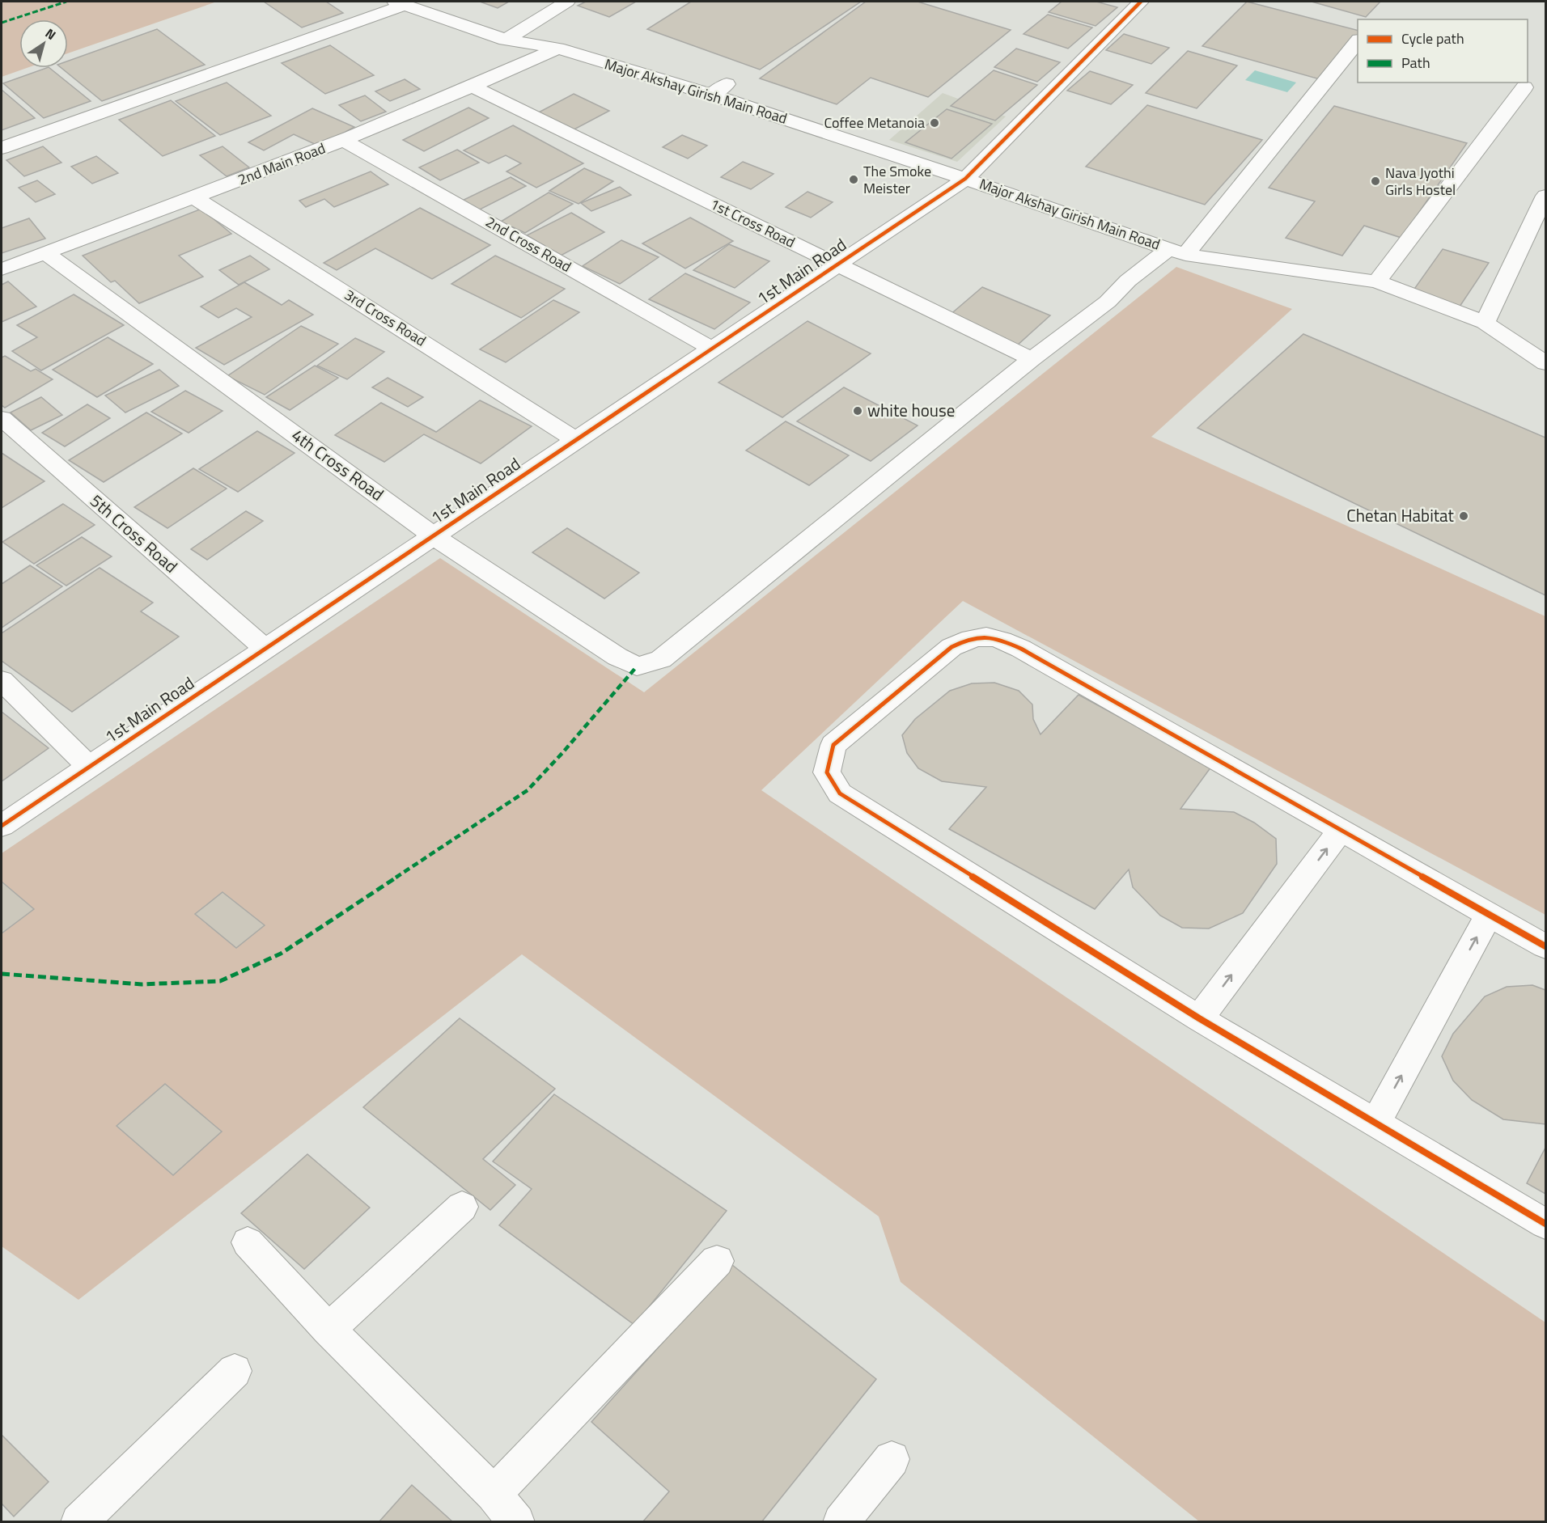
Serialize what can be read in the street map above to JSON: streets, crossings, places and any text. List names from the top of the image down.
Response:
{
  "streets": {
    "street": [
      "Major Akshay Girish Main Road",
      "2nd Main Road",
      "1st Cross Road",
      "2nd Cross Road",
      "1st Main Road",
      "3rd Cross Road",
      "4th Cross Road",
      "5th Cross Road"
    ]
  },
  "crossings": [
    ["Major Akshay Girish Main Road", "2nd Main Road"],
    ["Major Akshay Girish Main Road", "1st Main Road"],
    ["2nd Main Road", "1st Cross Road"],
    ["2nd Main Road", "2nd Cross Road"],
    ["2nd Main Road", "3rd Cross Road"],
    ["2nd Main Road", "4th Cross Road"],
    ["1st Cross Road", "1st Main Road"],
    ["1st Cross Road", "4th Cross Road"],
    ["2nd Cross Road", "1st Main Road"],
    ["1st Main Road", "3rd Cross Road"],
    ["1st Main Road", "4th Cross Road"],
    ["1st Main Road", "5th Cross Road"]
  ],
  "places": [
    "Coffee Metanoia",
    "The Smoke Meister",
    "Nava Jyothi Girls Hostel",
    "white house",
    "Chetan Habitat"
  ],
  "legend": ["Cycle path", "Path"],
  "north": "top right"
}
